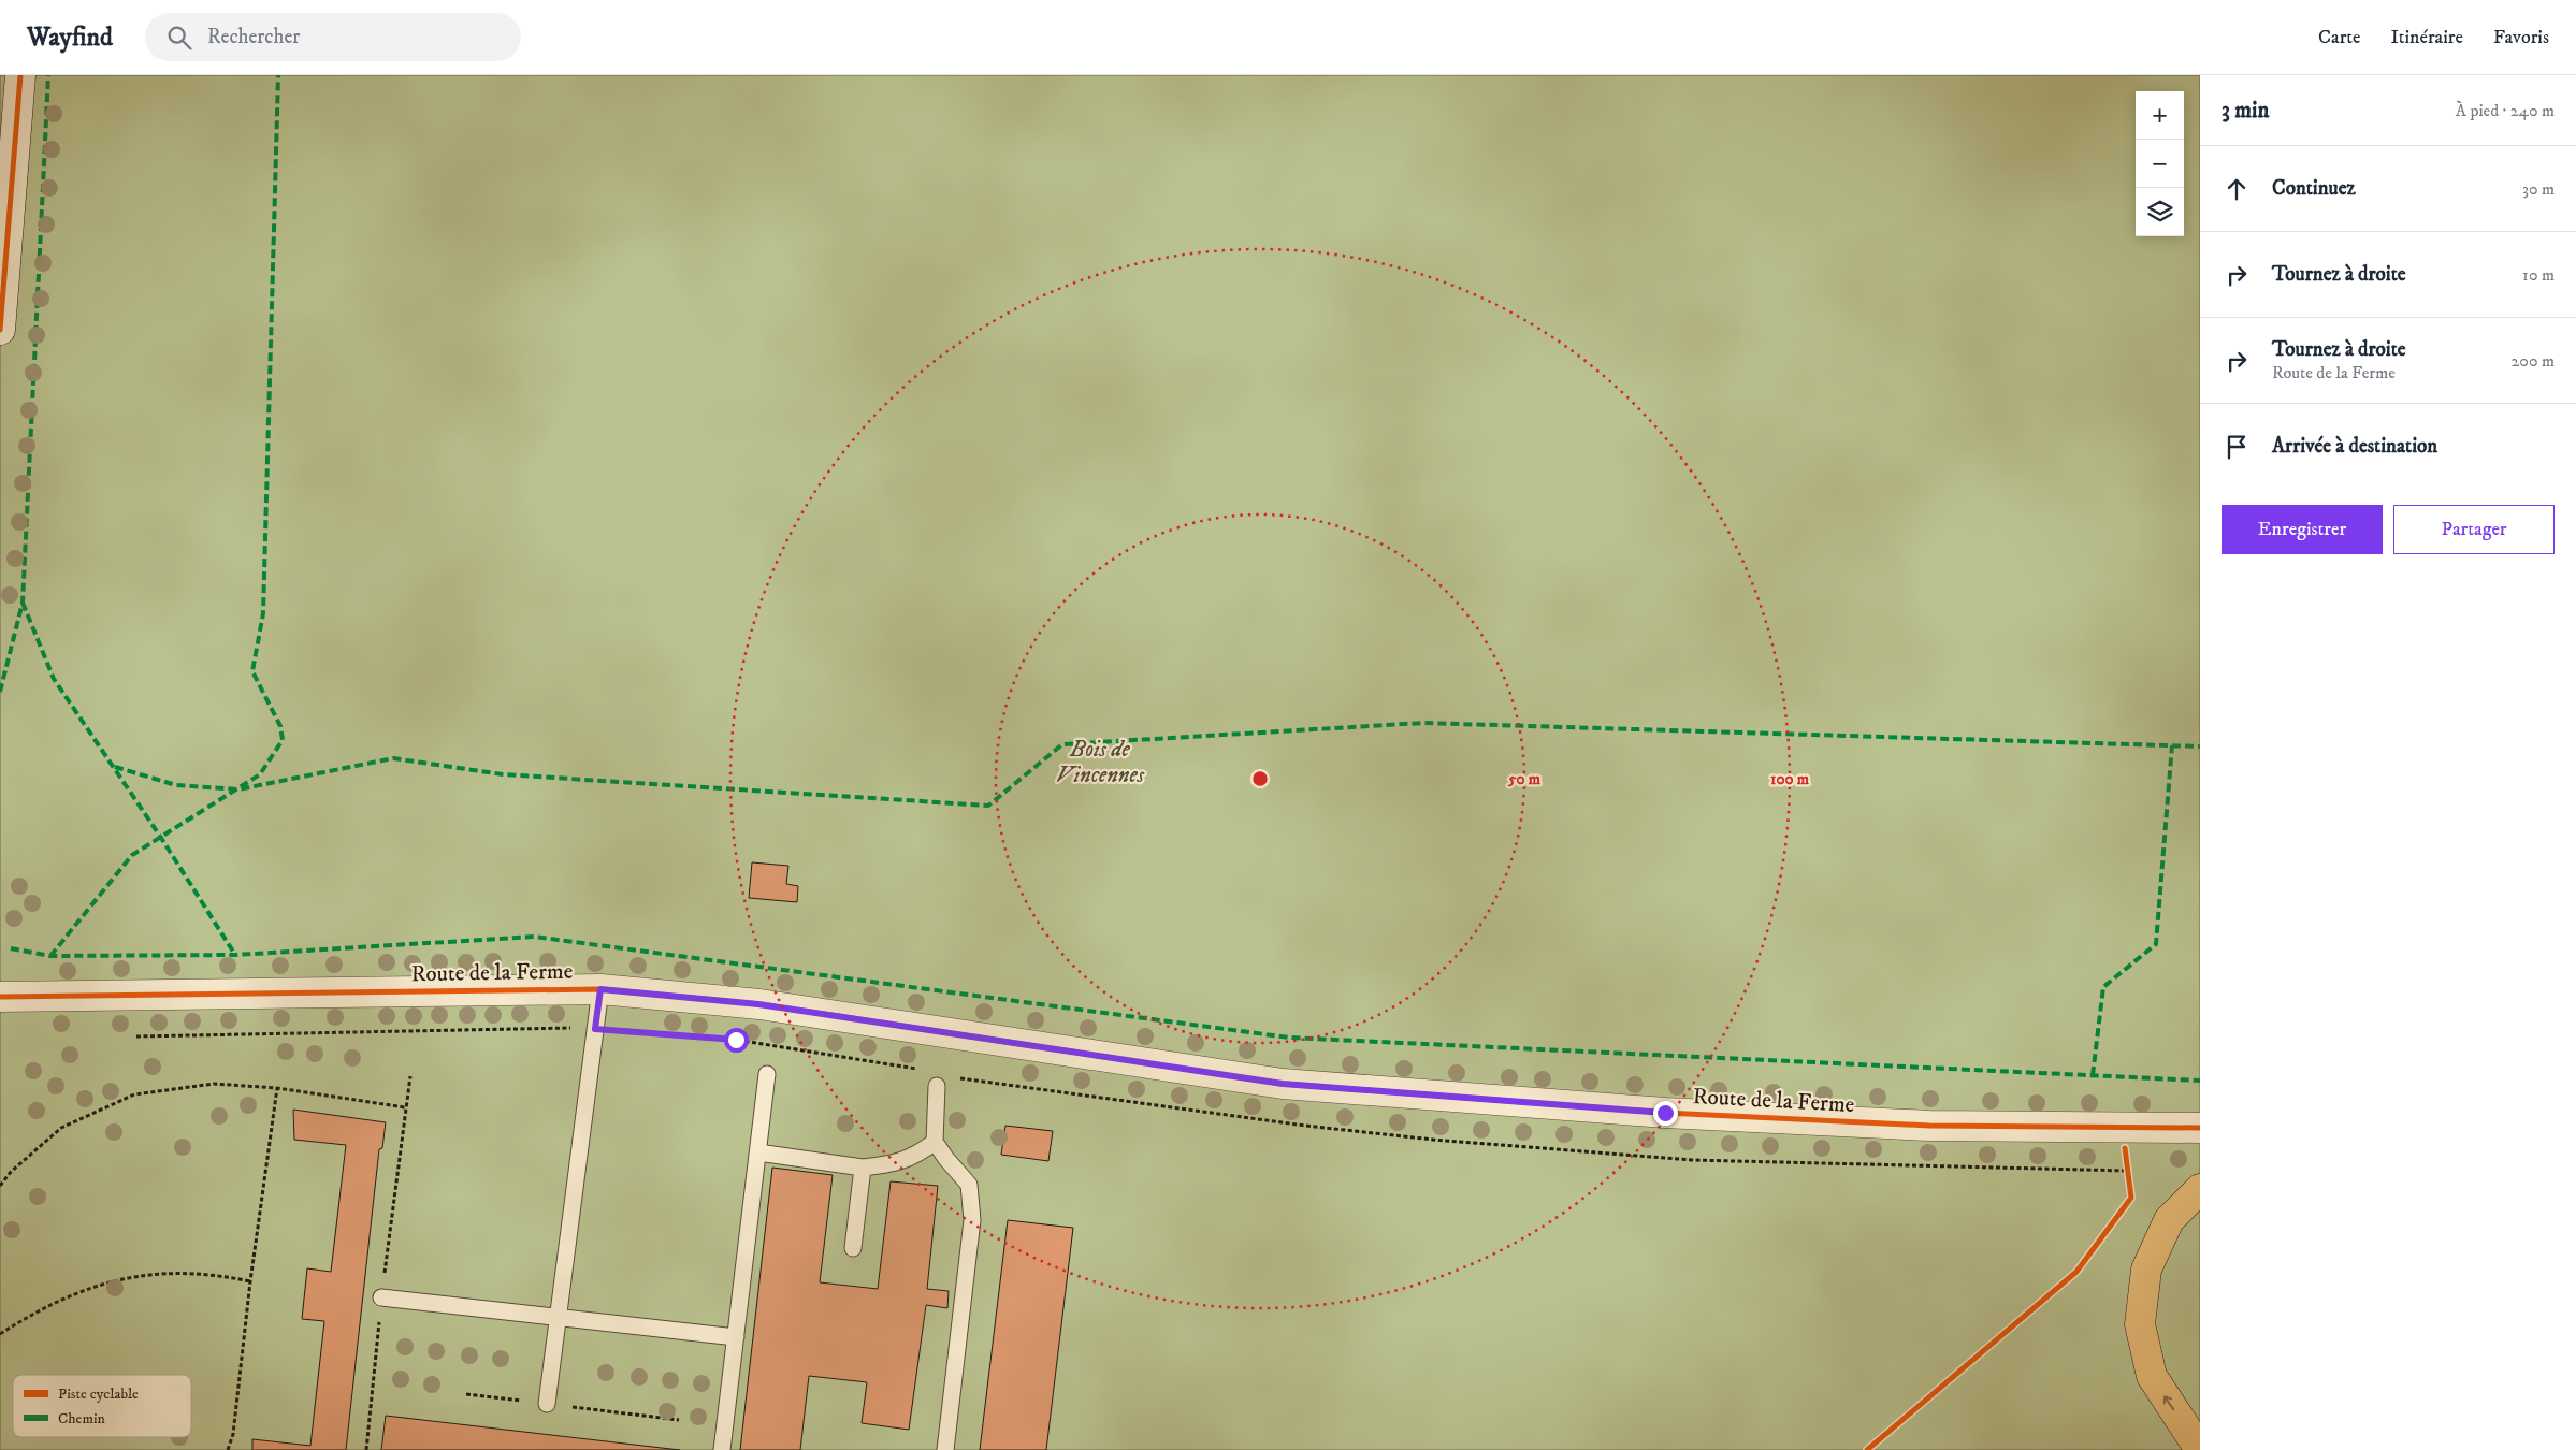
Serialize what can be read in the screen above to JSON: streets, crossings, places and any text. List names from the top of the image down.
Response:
{
  "streets": {
    "street": ["Route de la Ferme"]
  },
  "parks": ["Bois de Vincennes"],
  "legend": ["Piste cyclable", "Chemin"],
  "page": {
    "header": "Wayfind",
    "search": "Rechercher",
    "nav": ["Carte", "Itinéraire", "Favoris"],
    "heading": ["3 min", "À pied · 240 m"],
    "map_buttons": ["+", "−"],
    "list": [
      ["Continuez", "30 m"],
      ["Tournez à droite", "10 m"],
      ["Tournez à droite", "Route de la Ferme", "200 m"],
      "Arrivée à destination"
    ],
    "buttons": ["Enregistrer", "Partager"]
  },
  "rings": ["50 m", "100 m"]
}
